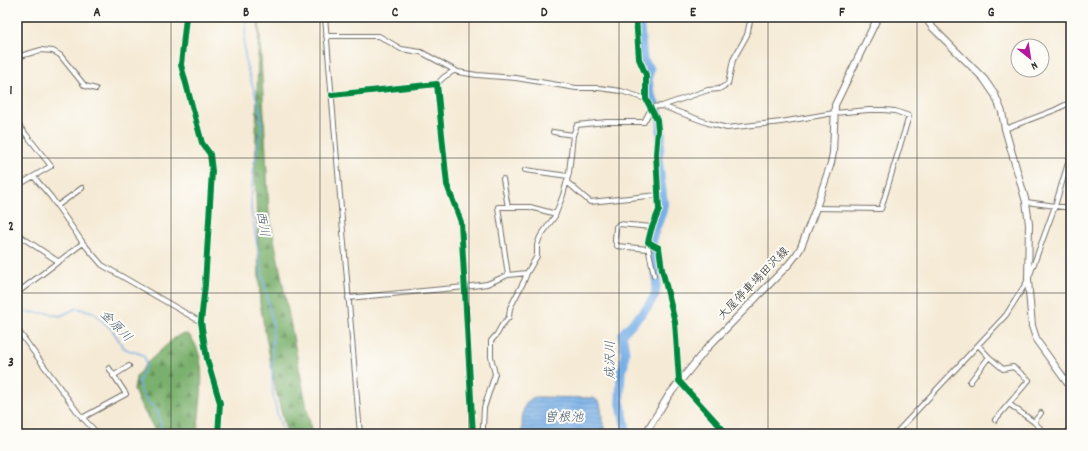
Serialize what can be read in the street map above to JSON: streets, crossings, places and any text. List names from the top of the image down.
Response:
{
  "streets": {
    "main road": ["大屋停車場田沢線"]
  },
  "water": [
    "西川",
    "金原川",
    "成沢川",
    "曽根池"
  ],
  "north": "bottom right",
  "grid": {
    "columns": [
      "A",
      "B",
      "C",
      "D",
      "E",
      "F",
      "G"
    ],
    "rows": ["1", "2", "3"]
  }
}
